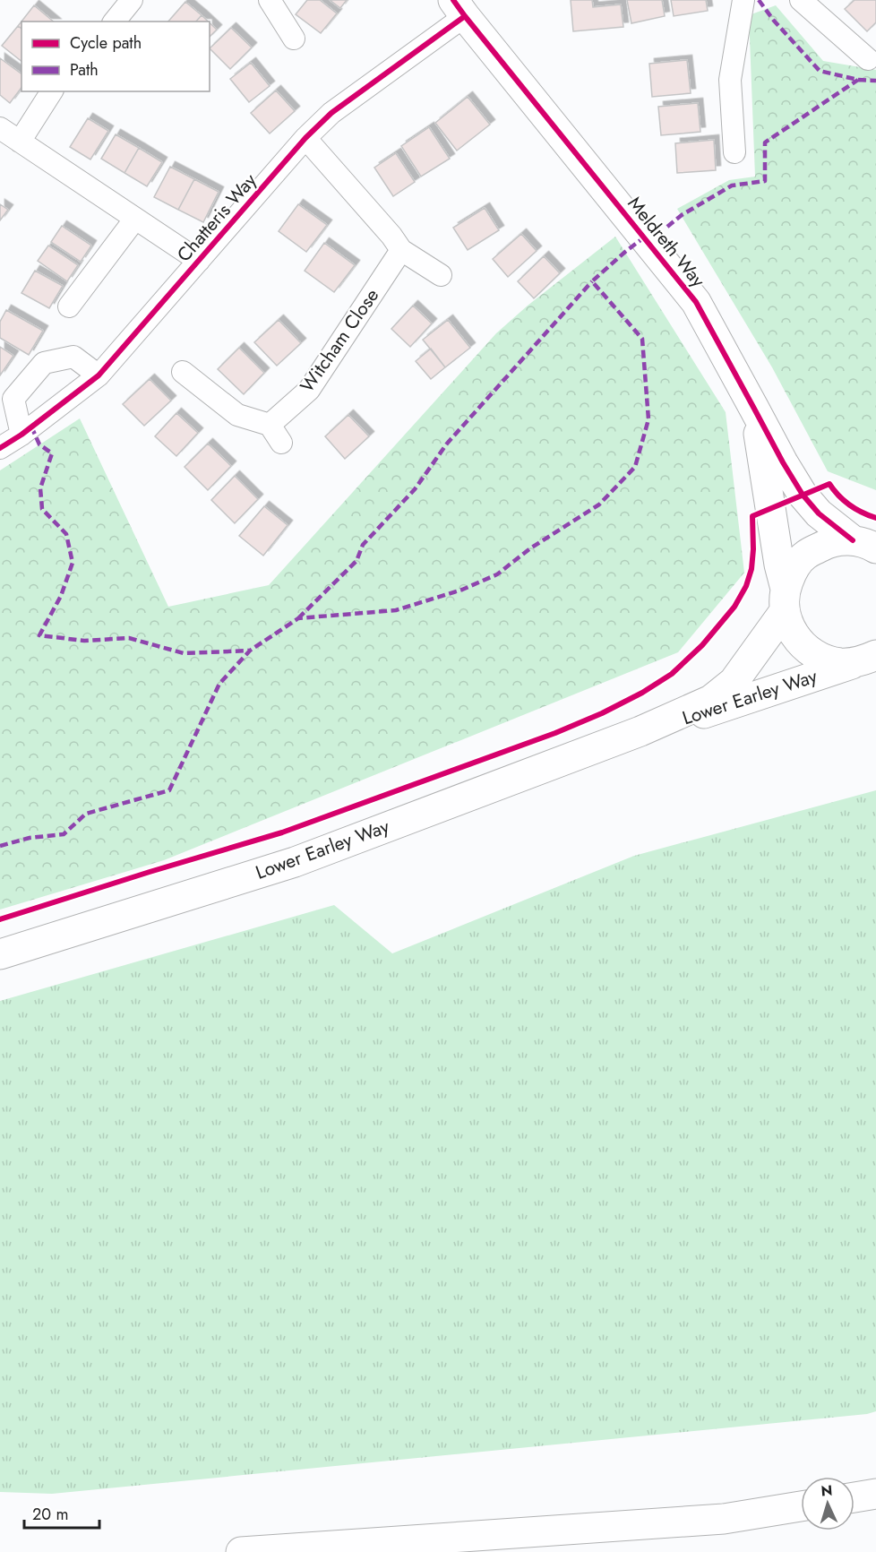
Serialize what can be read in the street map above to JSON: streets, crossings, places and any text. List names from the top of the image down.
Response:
{
  "streets": {
    "main road": ["Meldreth Way", "Lower Earley Way"],
    "street": ["Chatteris Way", "Witcham Close"]
  },
  "crossings": [
    ["Chatteris Way", "Meldreth Way"],
    ["Meldreth Way", "Lower Earley Way"]
  ],
  "legend": ["Cycle path", "Path"],
  "scale_bar": "20 m",
  "north": "top"
}
